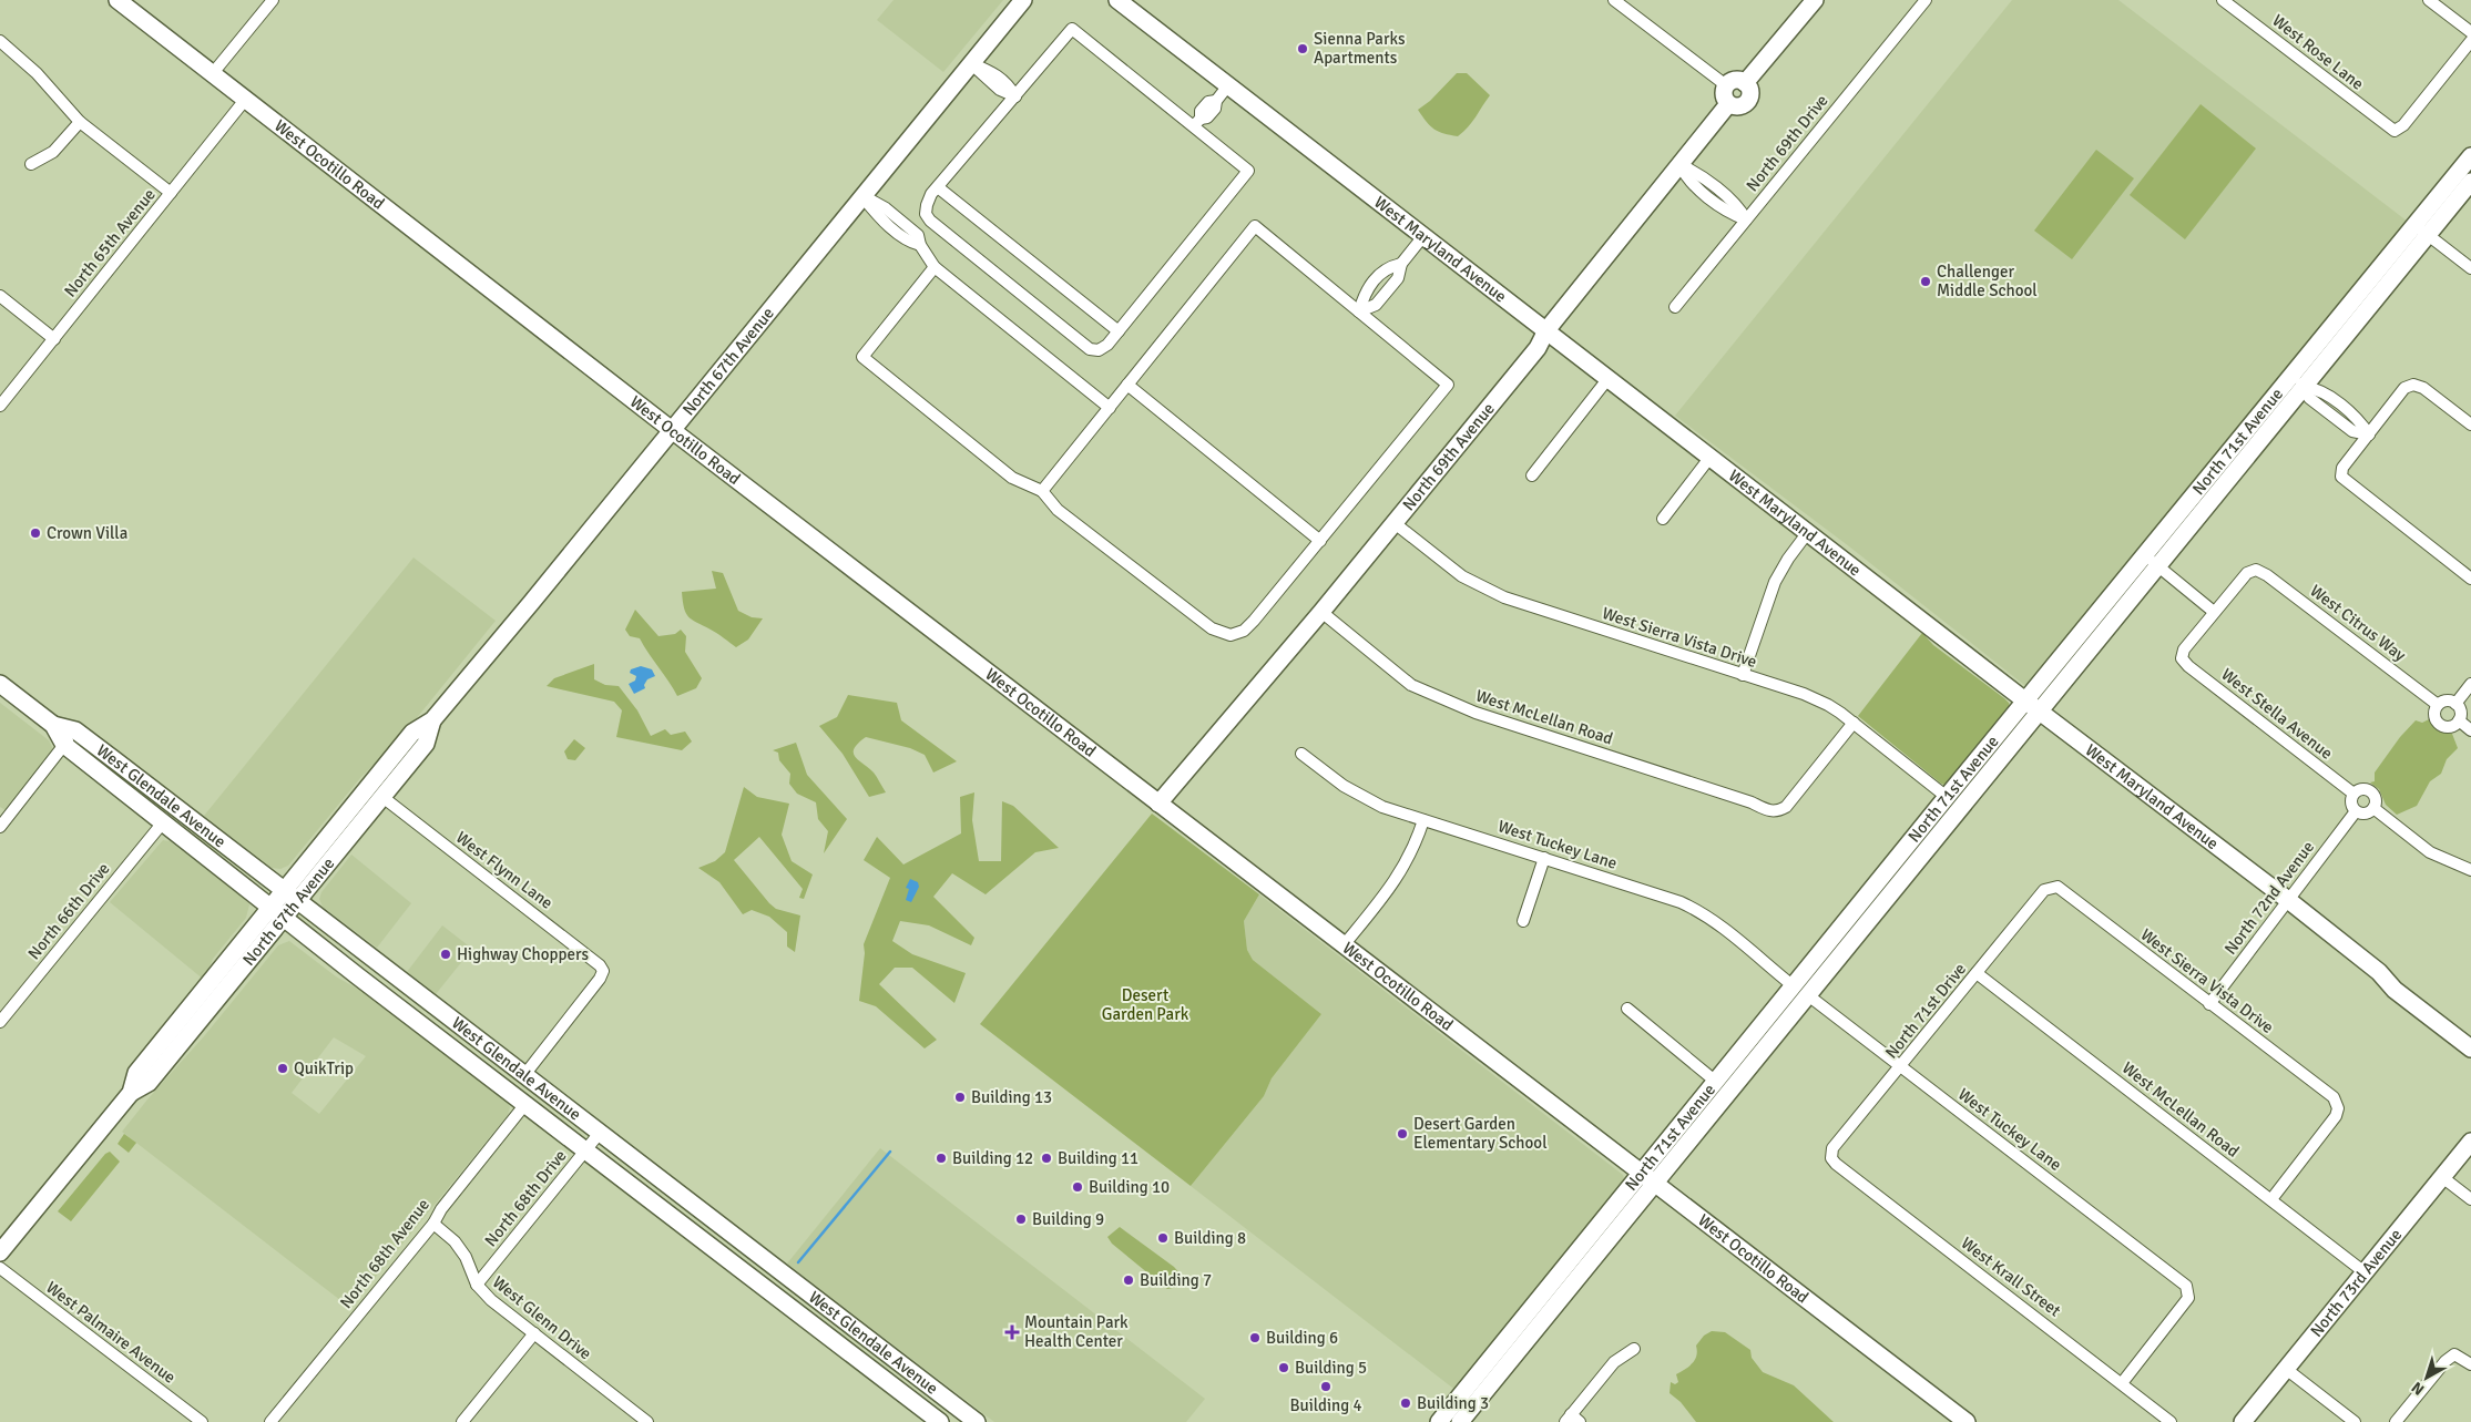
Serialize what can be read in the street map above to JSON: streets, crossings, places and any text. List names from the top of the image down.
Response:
{
  "streets": {
    "street": [
      "West Rose Lane",
      "North 69th Drive",
      "West Ocotillo Road",
      "North 65th Avenue",
      "West Maryland Avenue",
      "North 67th Avenue",
      "North 71st Avenue",
      "North 69th Avenue",
      "West Citrus Way",
      "West Sierra Vista Drive",
      "West Stella Avenue",
      "West McLellan Road",
      "West Glendale Avenue",
      "West Tuckey Lane",
      "West Flynn Lane",
      "North 72nd Avenue",
      "North 66th Drive",
      "North 71st Drive",
      "North 68th Drive",
      "North 68th Avenue",
      "West Krall Street",
      "North 73rd Avenue",
      "West Glenn Drive",
      "West Palmaire Avenue"
    ]
  },
  "crossings": [
    ["West Ocotillo Road", "North 65th Avenue"],
    ["West Ocotillo Road", "North 67th Avenue"],
    ["West Ocotillo Road", "North 71st Avenue"],
    ["West Ocotillo Road", "North 69th Avenue"],
    ["West Maryland Avenue", "North 71st Avenue"],
    ["West Maryland Avenue", "North 69th Avenue"],
    ["West Maryland Avenue", "North 72nd Avenue"],
    ["North 67th Avenue", "West Glendale Avenue"],
    ["North 67th Avenue", "West Flynn Lane"],
    ["North 71st Avenue", "West Sierra Vista Drive"],
    ["North 71st Avenue", "West Tuckey Lane"],
    ["North 69th Avenue", "West Sierra Vista Drive"],
    ["North 69th Avenue", "West McLellan Road"],
    ["West Citrus Way", "West Stella Avenue"],
    ["West Sierra Vista Drive", "West McLellan Road"],
    ["West Sierra Vista Drive", "North 72nd Avenue"],
    ["West Sierra Vista Drive", "North 71st Drive"],
    ["West Stella Avenue", "North 72nd Avenue"],
    ["West McLellan Road", "North 71st Drive"],
    ["West McLellan Road", "North 73rd Avenue"],
    ["West Glendale Avenue", "West Flynn Lane"],
    ["West Glendale Avenue", "North 66th Drive"],
    ["West Glendale Avenue", "North 68th Drive"],
    ["West Glendale Avenue", "North 68th Avenue"],
    ["West Tuckey Lane", "North 71st Drive"],
    ["West Tuckey Lane", "West Krall Street"],
    ["North 71st Drive", "West Krall Street"],
    ["North 68th Drive", "West Glenn Drive"],
    ["North 68th Avenue", "West Glenn Drive"]
  ],
  "parks": ["Desert Garden Park"],
  "places": {
    "other": [
      "Sienna Parks Apartments",
      "Challenger Middle School",
      "Crown Villa",
      "Highway Choppers",
      "QuikTrip",
      "Building 13",
      "Desert Garden Elementary School",
      "Building 12",
      "Building 11",
      "Building 10",
      "Building 9",
      "Building 8",
      "Building 7",
      "Building 6",
      "Building 5",
      "Building 4",
      "Building 3"
    ],
    "health": ["Mountain Park Health Center"]
  },
  "north": "bottom left"
}
